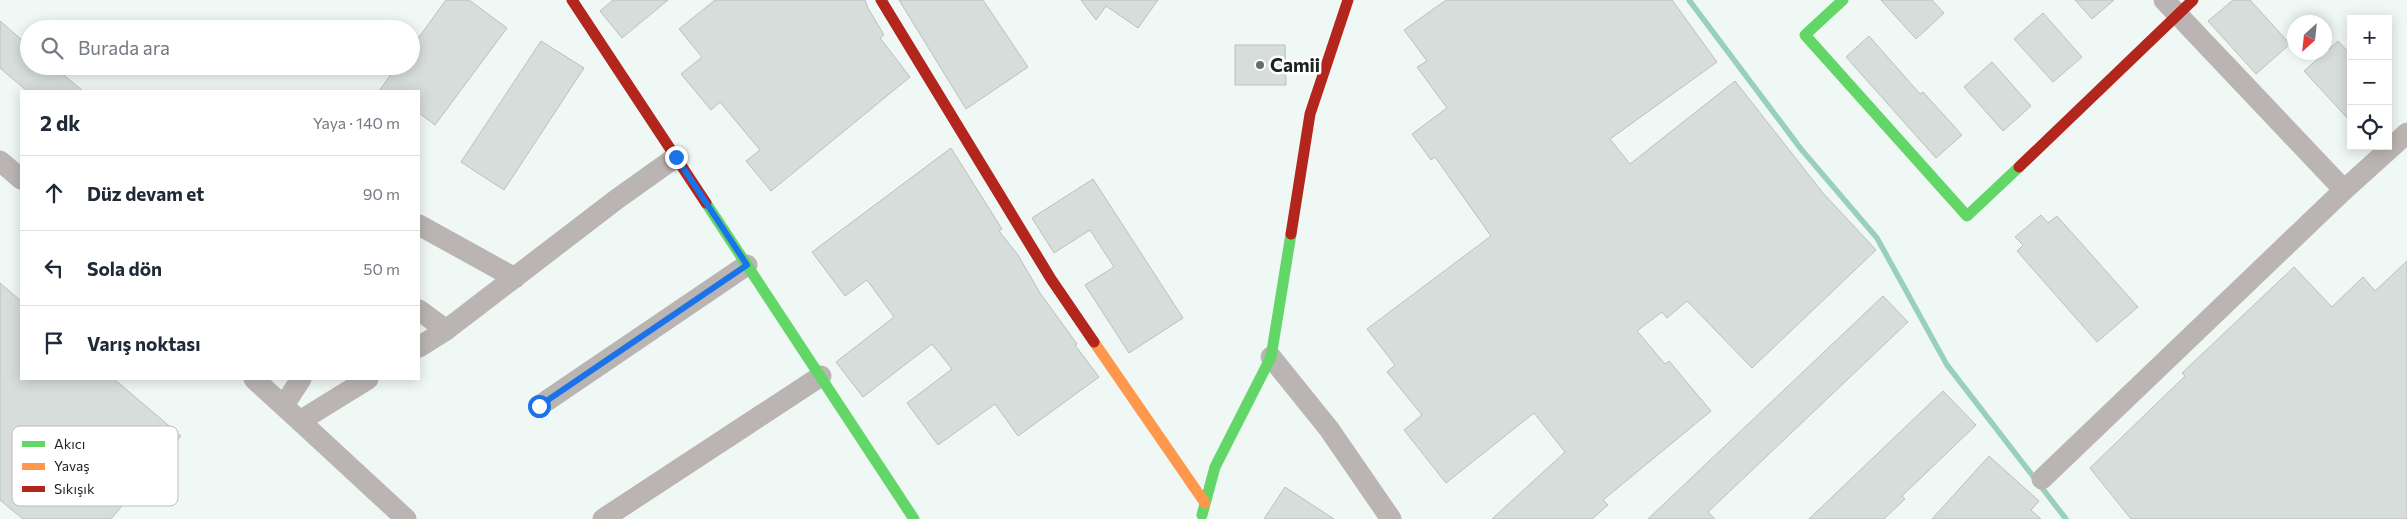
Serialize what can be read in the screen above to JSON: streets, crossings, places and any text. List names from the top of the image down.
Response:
{
  "places": ["Camii"],
  "legend": ["Akıcı", "Yavaş", "Sıkışık"],
  "north": "bottom left",
  "page": {
    "map_buttons": ["+", "−"],
    "search": "Burada ara",
    "heading": ["2 dk", "Yaya · 140 m"],
    "list": [
      ["Düz devam et", "90 m"],
      ["Sola dön", "50 m"],
      "Varış noktası"
    ]
  }
}
